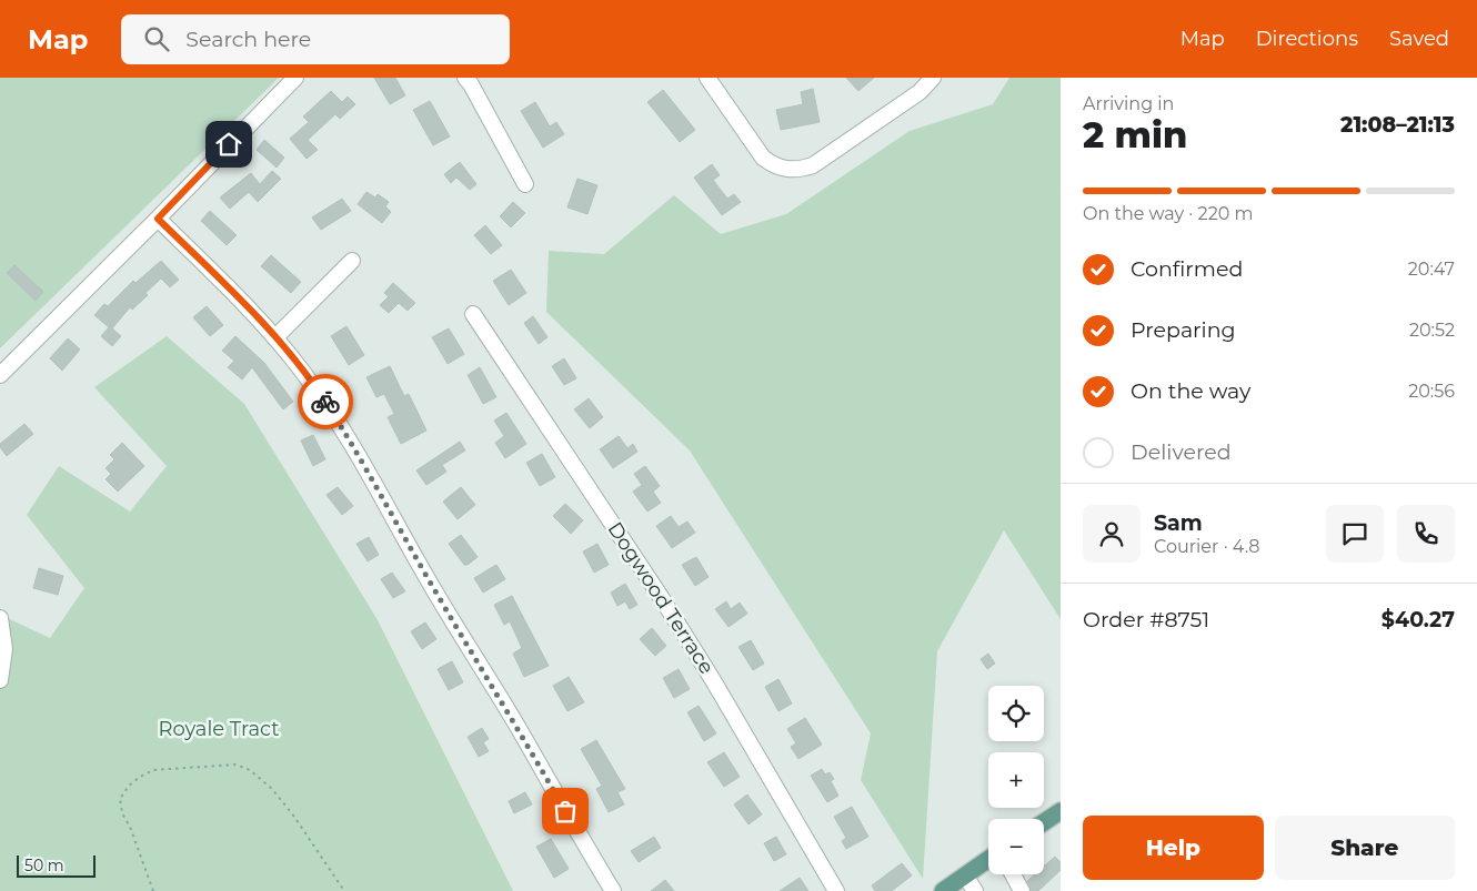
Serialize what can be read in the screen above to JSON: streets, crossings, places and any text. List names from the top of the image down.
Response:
{
  "streets": {
    "street": ["Dogwood Terrace"]
  },
  "parks": ["Royale Tract"],
  "scale_bar": "50 m",
  "page": {
    "header": "Map",
    "search": "Search here",
    "nav": ["Map", "Directions", "Saved"],
    "heading": ["2 min", "Arriving in", "21:08–21:13"],
    "panel": [
      "Sam",
      "Courier · 4.8",
      "Order #8751",
      "$40.27"
    ],
    "bar": "On the way · 220 m",
    "list": [
      ["Confirmed", "20:47"],
      ["Preparing", "20:52"],
      ["On the way", "20:56"],
      "Delivered"
    ],
    "map_buttons": ["+", "−"],
    "buttons": ["Help", "Share"],
    "scale": "50 m"
  }
}
